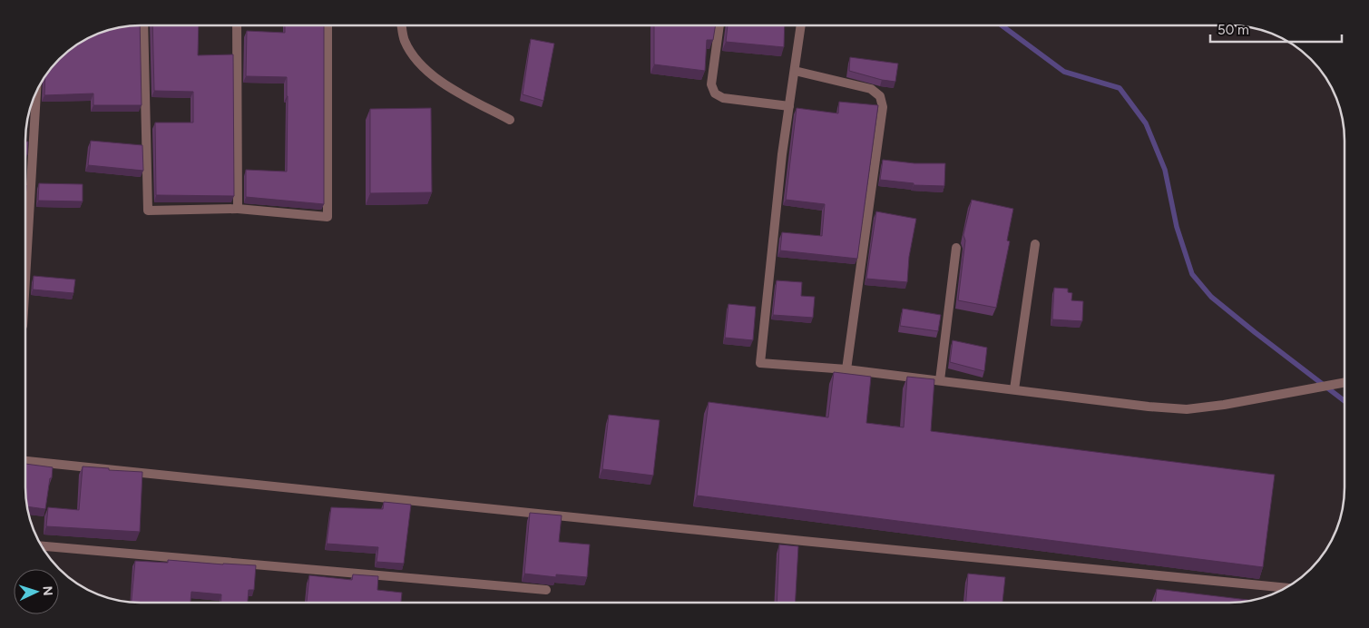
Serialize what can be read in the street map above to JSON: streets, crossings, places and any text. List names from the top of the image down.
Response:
{
  "scale_bar": "50 m",
  "north": "right"
}
